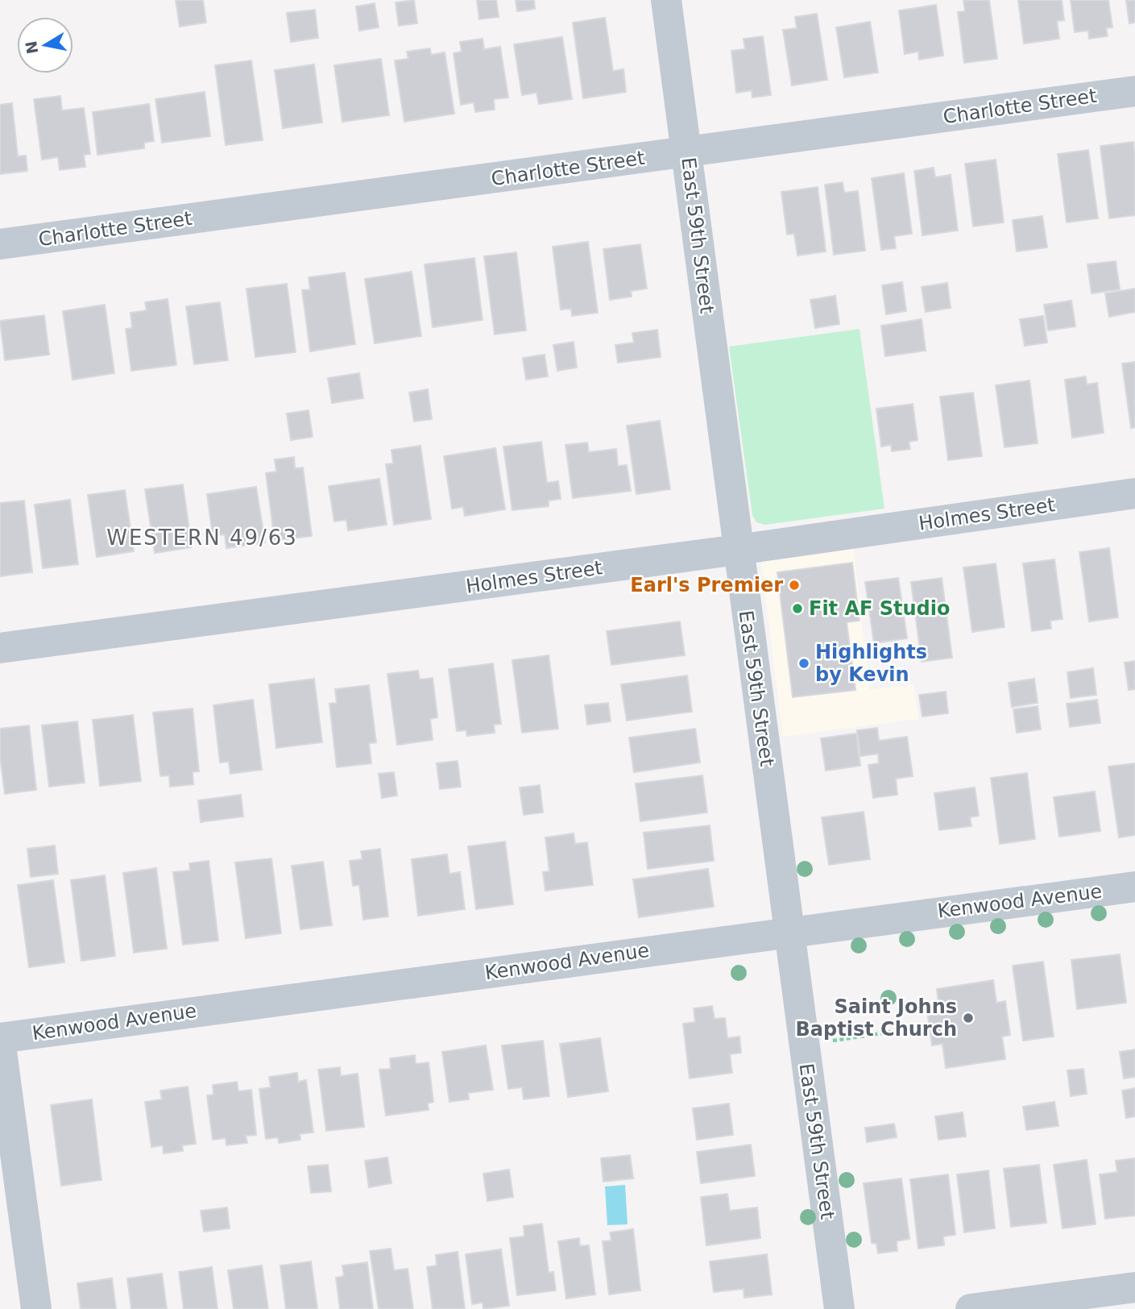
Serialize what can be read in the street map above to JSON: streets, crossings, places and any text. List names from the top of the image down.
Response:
{
  "streets": {
    "street": [
      "Charlotte Street",
      "East 59th Street",
      "Holmes Street",
      "Kenwood Avenue"
    ]
  },
  "crossings": [
    ["Charlotte Street", "East 59th Street"],
    ["East 59th Street", "Holmes Street"],
    ["East 59th Street", "Kenwood Avenue"]
  ],
  "districts": ["WESTERN 49/63"],
  "places": [
    "Earl's Premier",
    "Fit AF Studio",
    "Highlights by Kevin",
    "Saint Johns Baptist Church"
  ],
  "north": "left"
}
